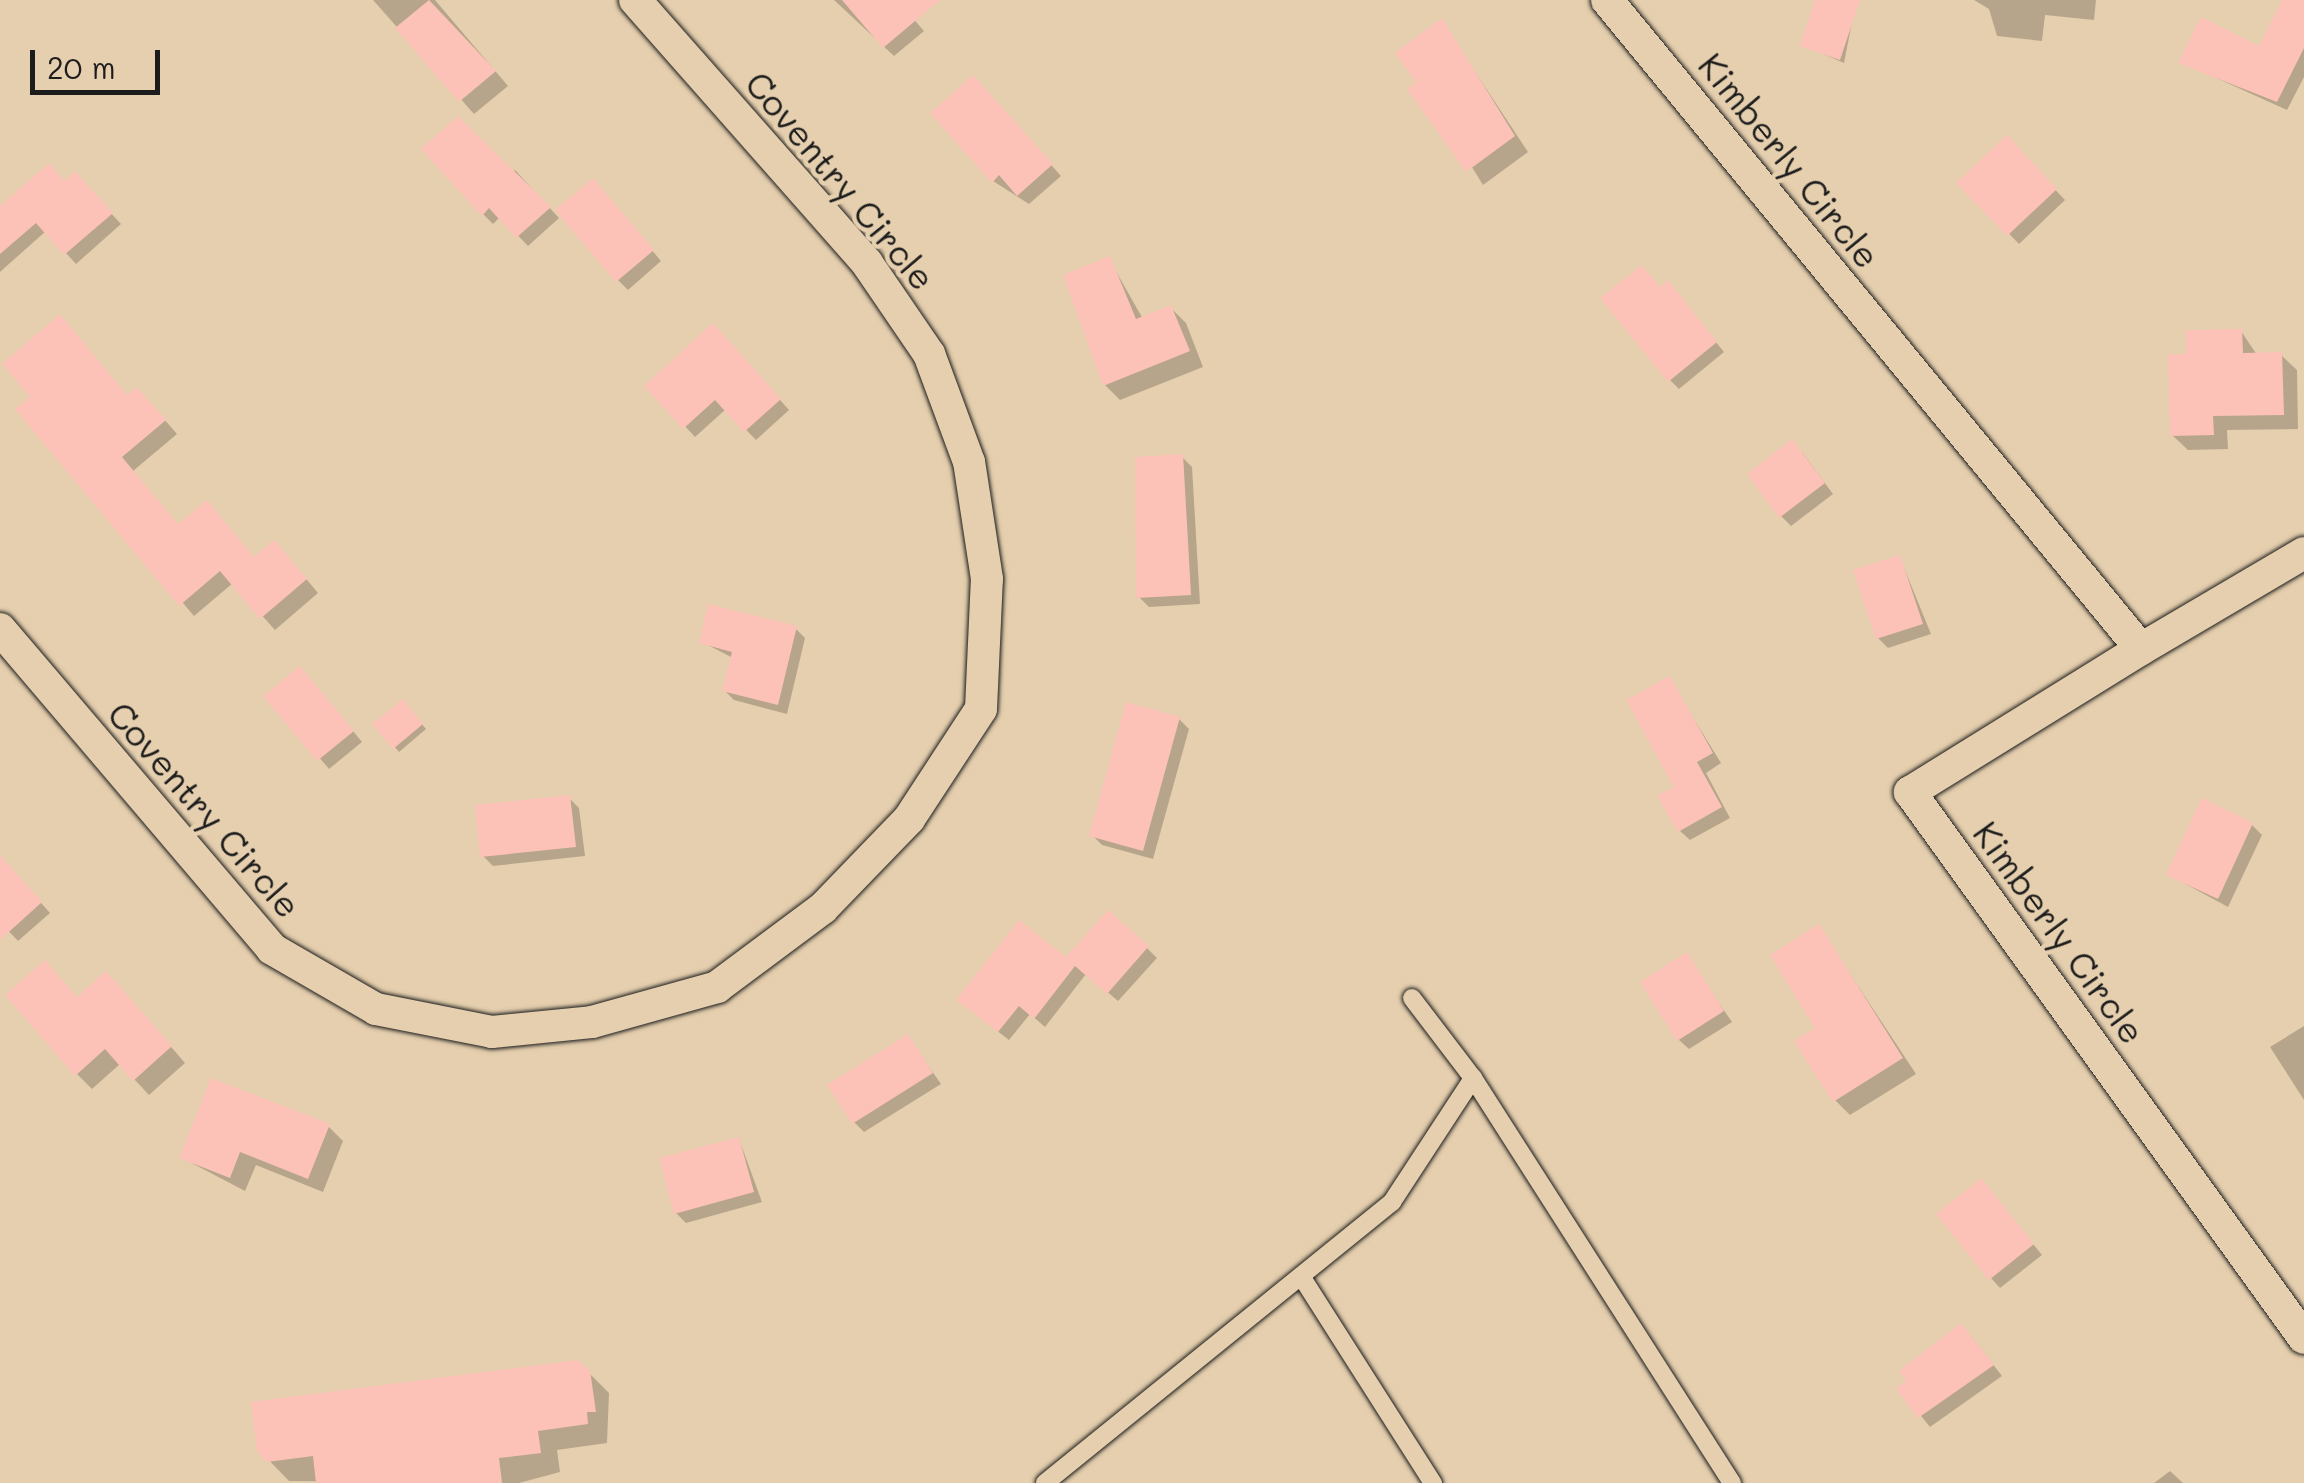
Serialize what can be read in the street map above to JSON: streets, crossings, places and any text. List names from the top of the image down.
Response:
{
  "streets": {
    "street": ["Kimberly Circle", "Coventry Circle"]
  },
  "scale_bar": "20 m"
}
